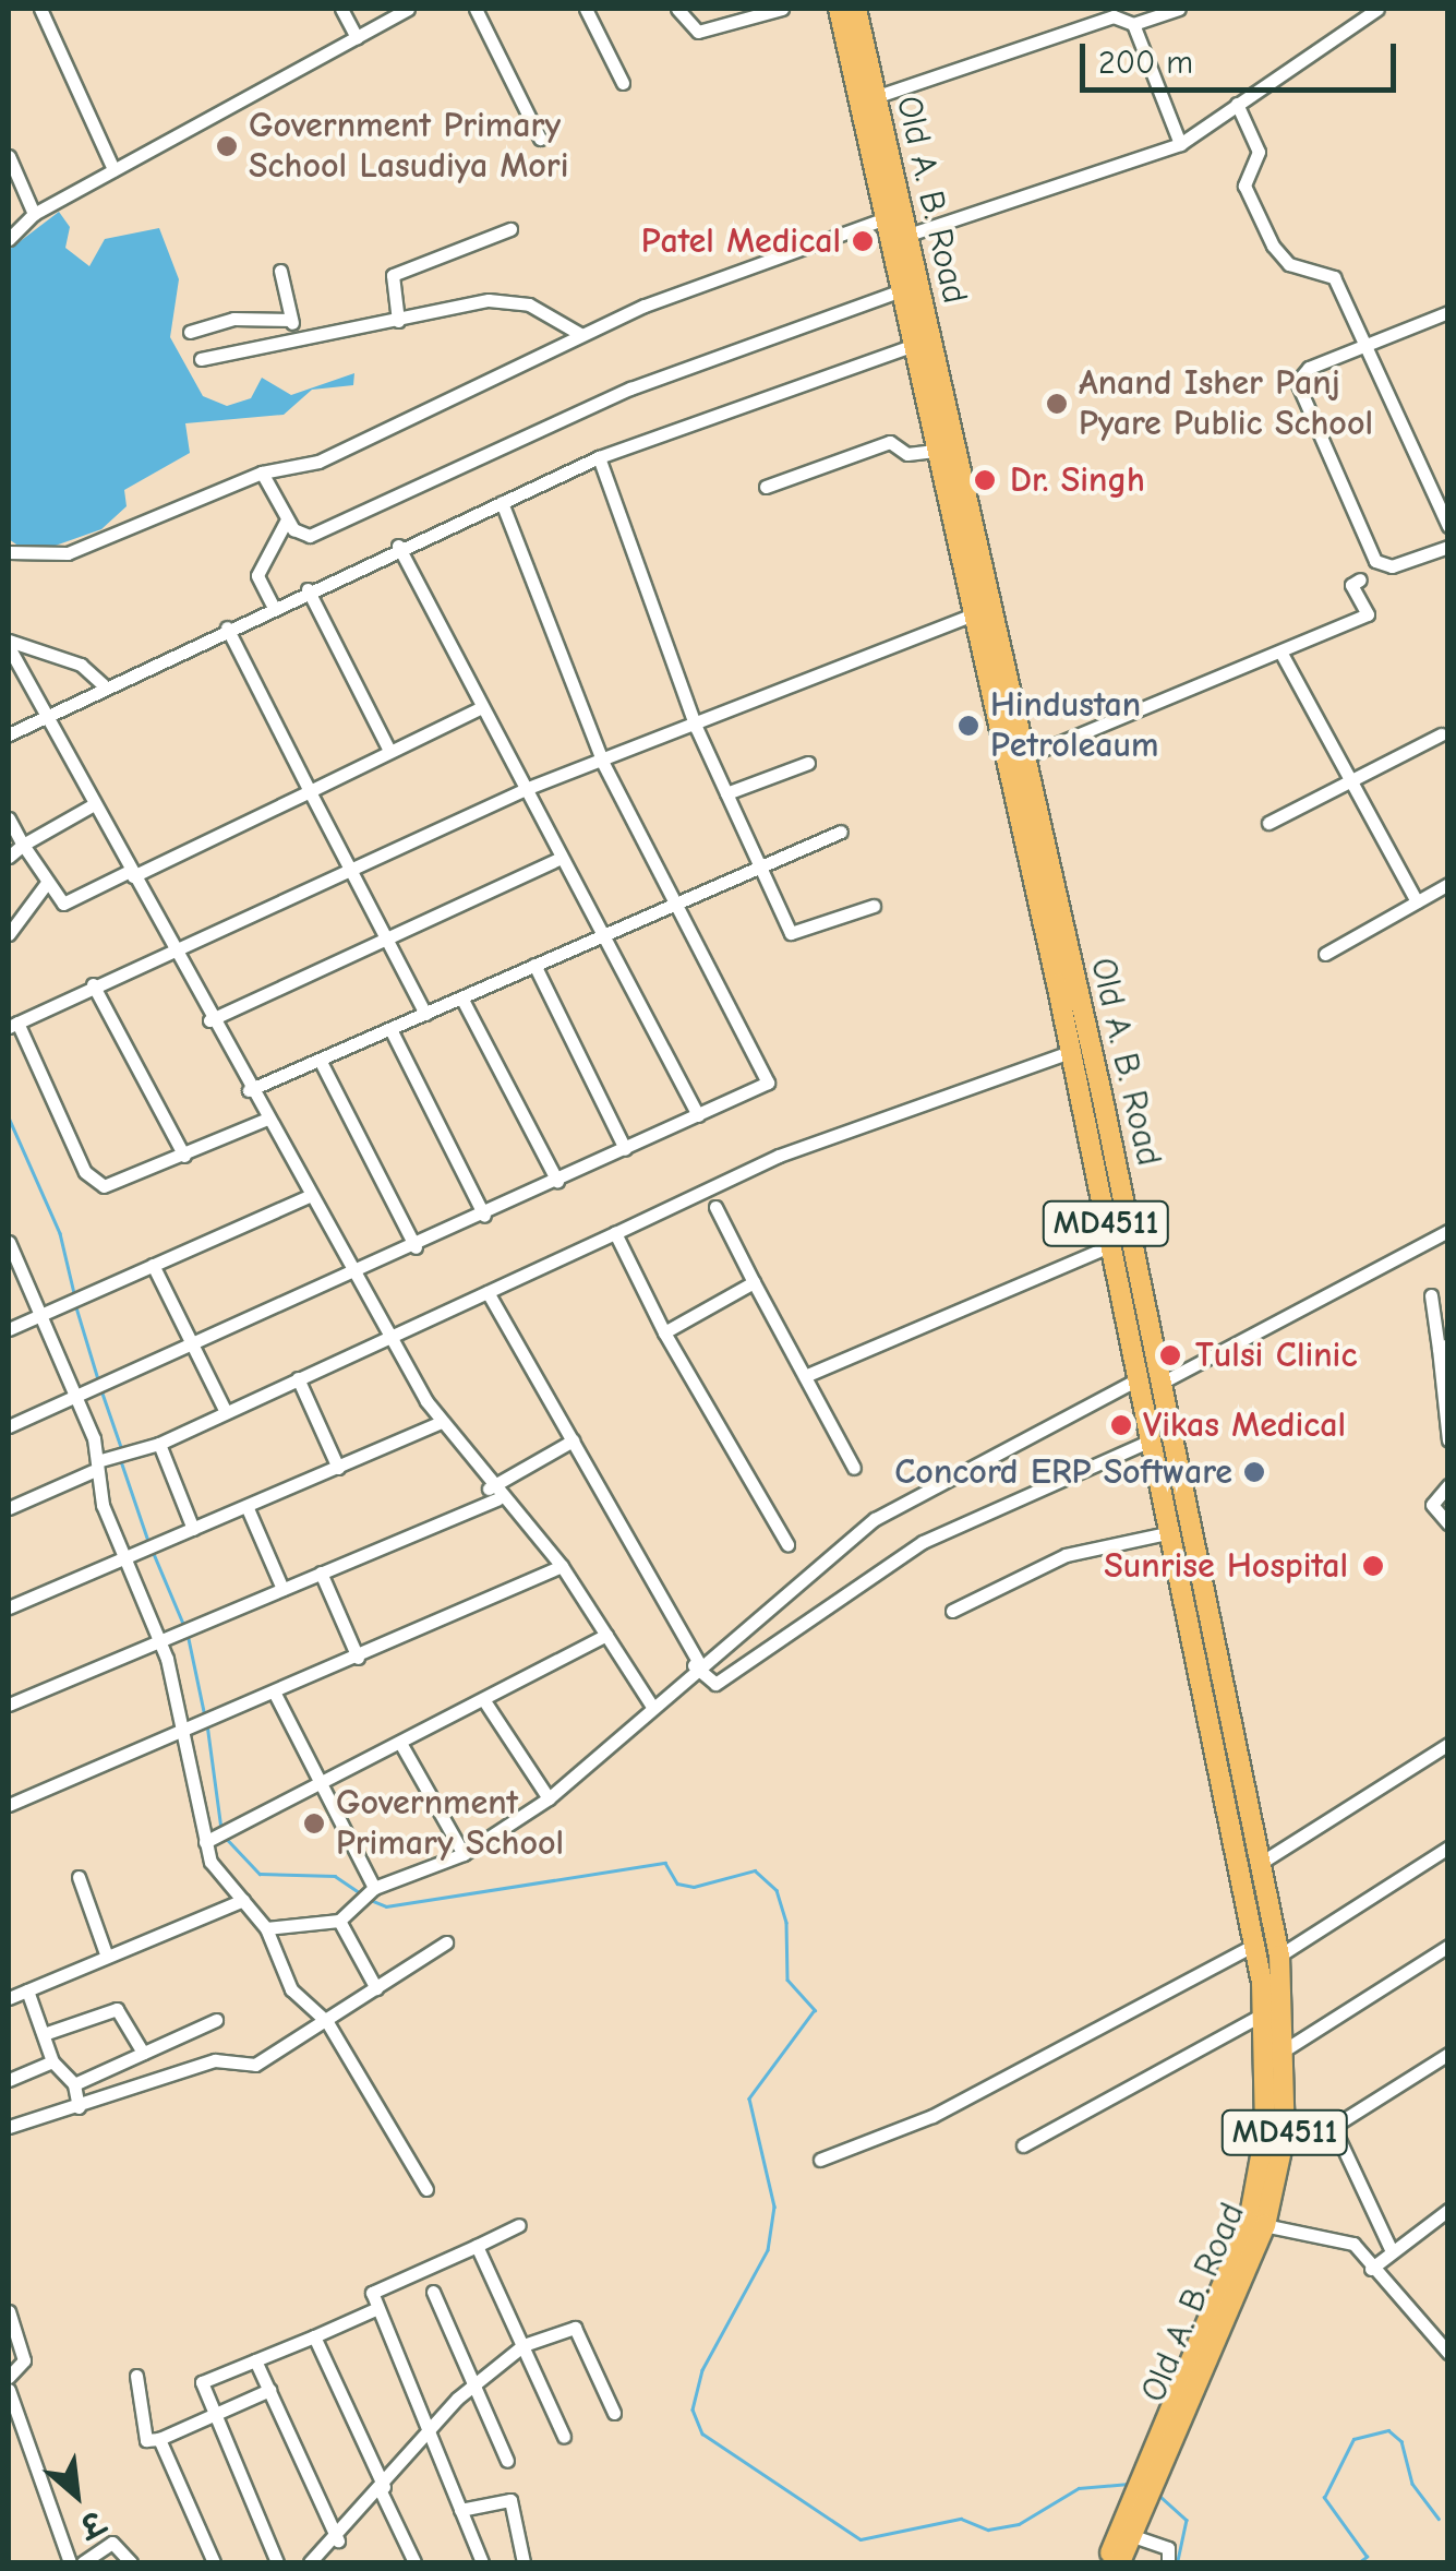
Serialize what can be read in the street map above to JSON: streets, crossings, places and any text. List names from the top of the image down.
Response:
{
  "streets": {
    "main road": ["Old A. B. Road", "MD4511"]
  },
  "places": [
    "Government Primary School Lasudiya Mori",
    "Patel Medical",
    "Anand Isher Panj Pyare Public School",
    "Dr. Singh",
    "Hindustan Petroleaum",
    "Tulsi Clinic",
    "Vikas Medical",
    "Concord ERP Software",
    "Sunrise Hospital",
    "Government Primary School"
  ],
  "scale_bar": "200 m",
  "north": "bottom right"
}
